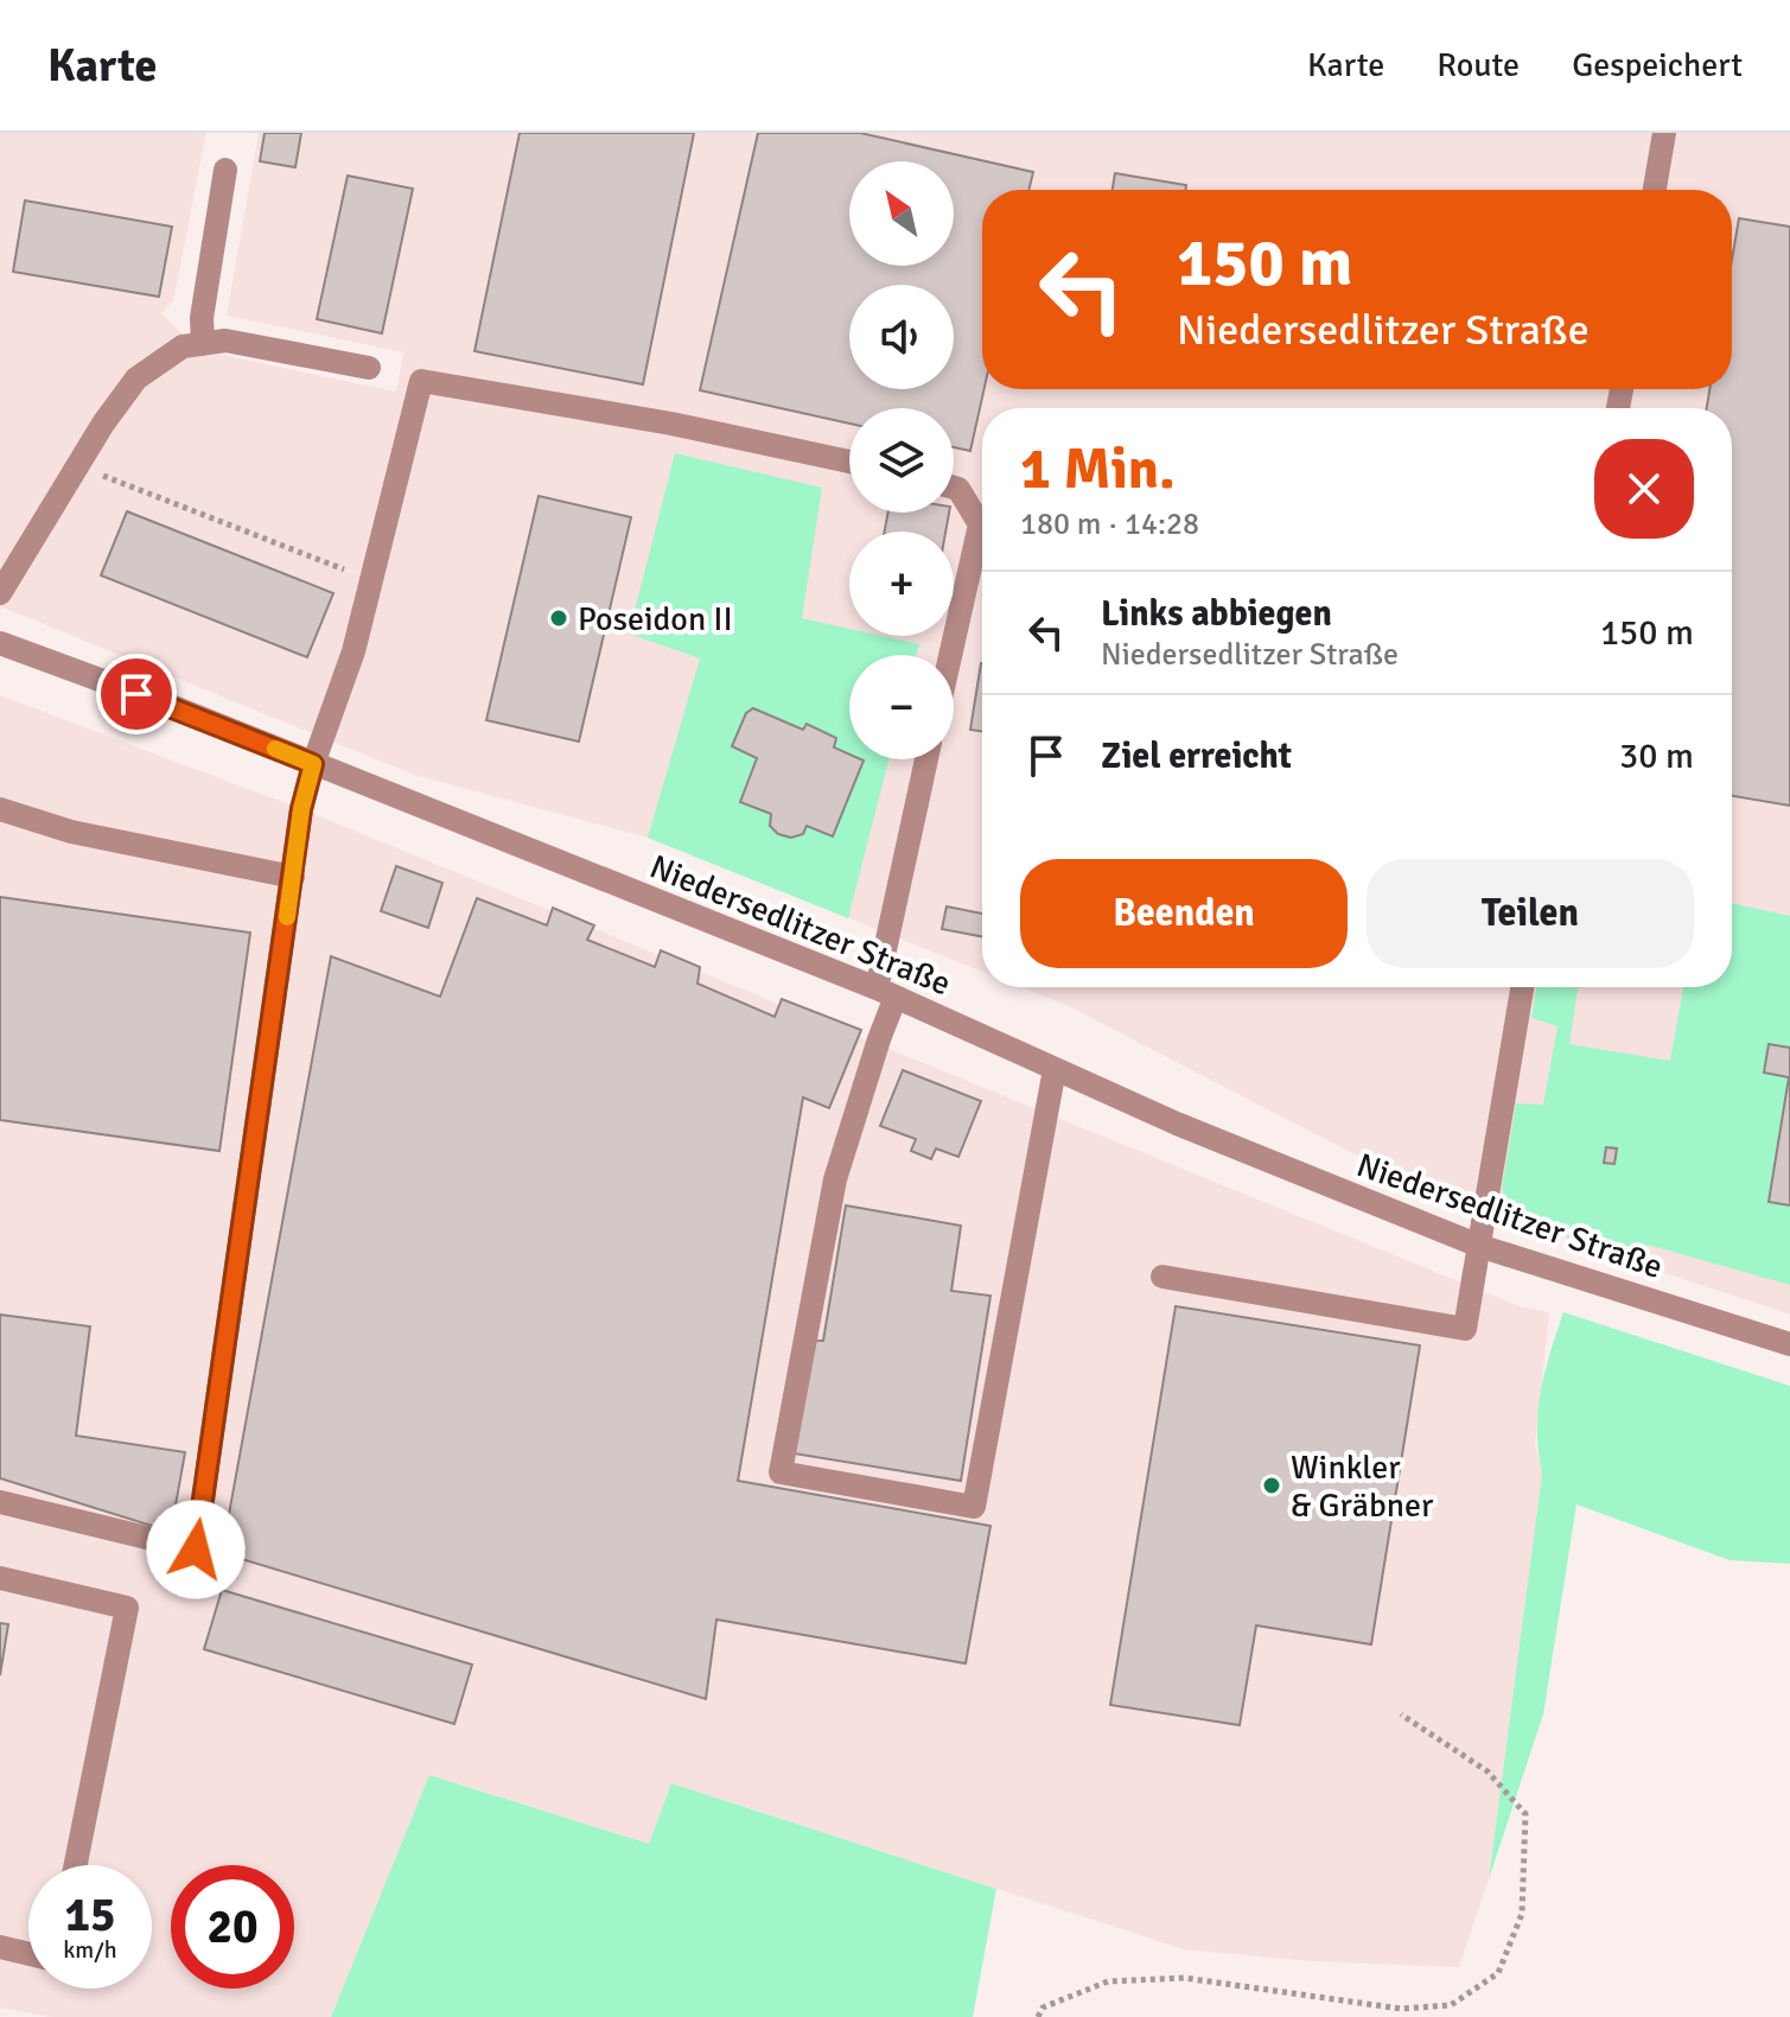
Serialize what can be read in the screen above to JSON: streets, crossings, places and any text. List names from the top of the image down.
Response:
{
  "streets": {
    "street": ["Niedersedlitzer Straße"]
  },
  "places": ["Poseidon II", "Winkler & Gräbner"],
  "north": "top left",
  "page": {
    "header": "Karte",
    "nav": ["Karte", "Route", "Gespeichert"],
    "map_buttons": ["+", "−"],
    "turn": ["150 m", "Niedersedlitzer Straße"],
    "heading": ["1 Min.", "180 m · 14:28"],
    "list": [
      {
        "name": "Links abbiegen",
        "note": "Niedersedlitzer Straße",
        "value": "150 m"
      },
      {
        "name": "Ziel erreicht",
        "value": "30 m"
      }
    ],
    "buttons": ["Beenden", "Teilen"],
    "speed": "15 km/h",
    "limit": "20"
  }
}
